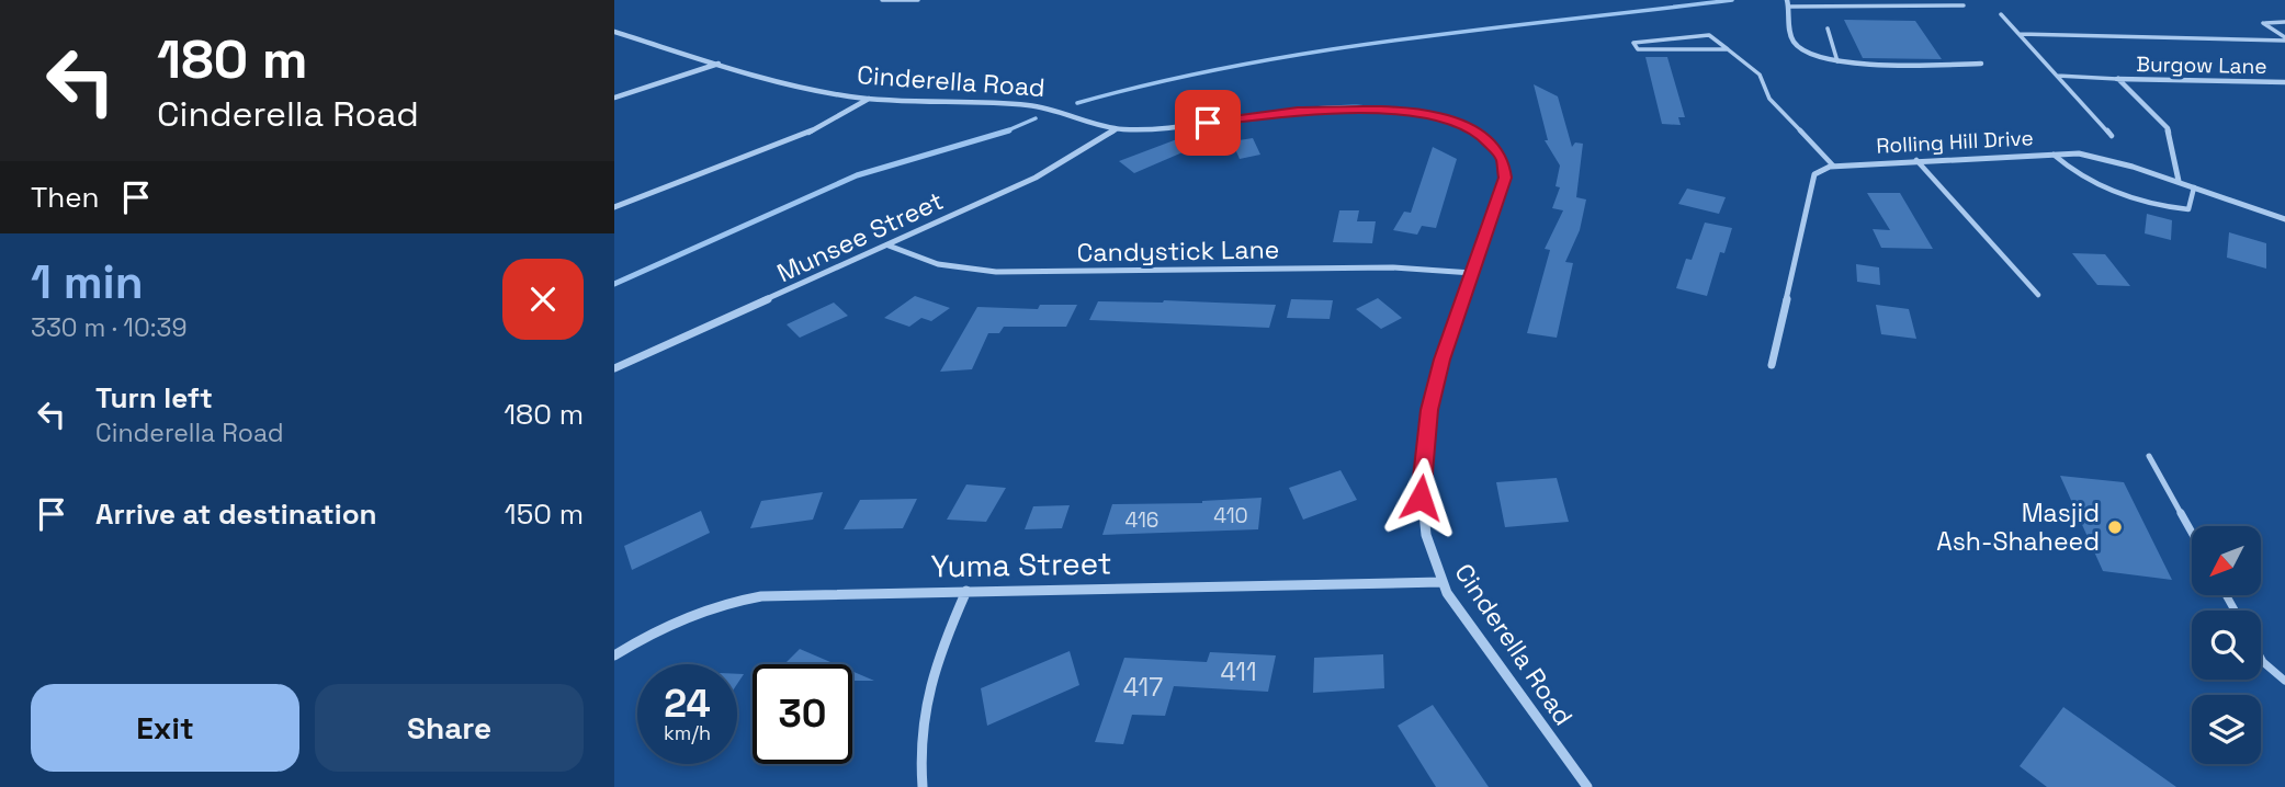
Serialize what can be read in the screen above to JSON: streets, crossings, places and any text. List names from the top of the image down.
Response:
{
  "streets": {
    "street": [
      "Burgow Lane",
      "Cinderella Road",
      "Rolling Hill Drive",
      "Munsee Street",
      "Candystick Lane",
      "Yuma Street"
    ]
  },
  "crossings": [
    ["Cinderella Road", "Munsee Street"],
    ["Cinderella Road", "Candystick Lane"],
    ["Cinderella Road", "Yuma Street"],
    ["Munsee Street", "Candystick Lane"]
  ],
  "places": ["Masjid Ash-Shaheed"],
  "house_numbers": [
    "410",
    "416",
    "411",
    "417"
  ],
  "north": "bottom left",
  "page": {
    "turn": ["180 m", "Cinderella Road"],
    "then": "Then",
    "heading": ["1 min", "330 m · 10:39"],
    "list": [
      {
        "name": "Turn left",
        "note": "Cinderella Road",
        "value": "180 m"
      },
      {
        "name": "Arrive at destination",
        "value": "150 m"
      }
    ],
    "speed": "24 km/h",
    "limit": "30",
    "buttons": ["Exit", "Share"]
  }
}
